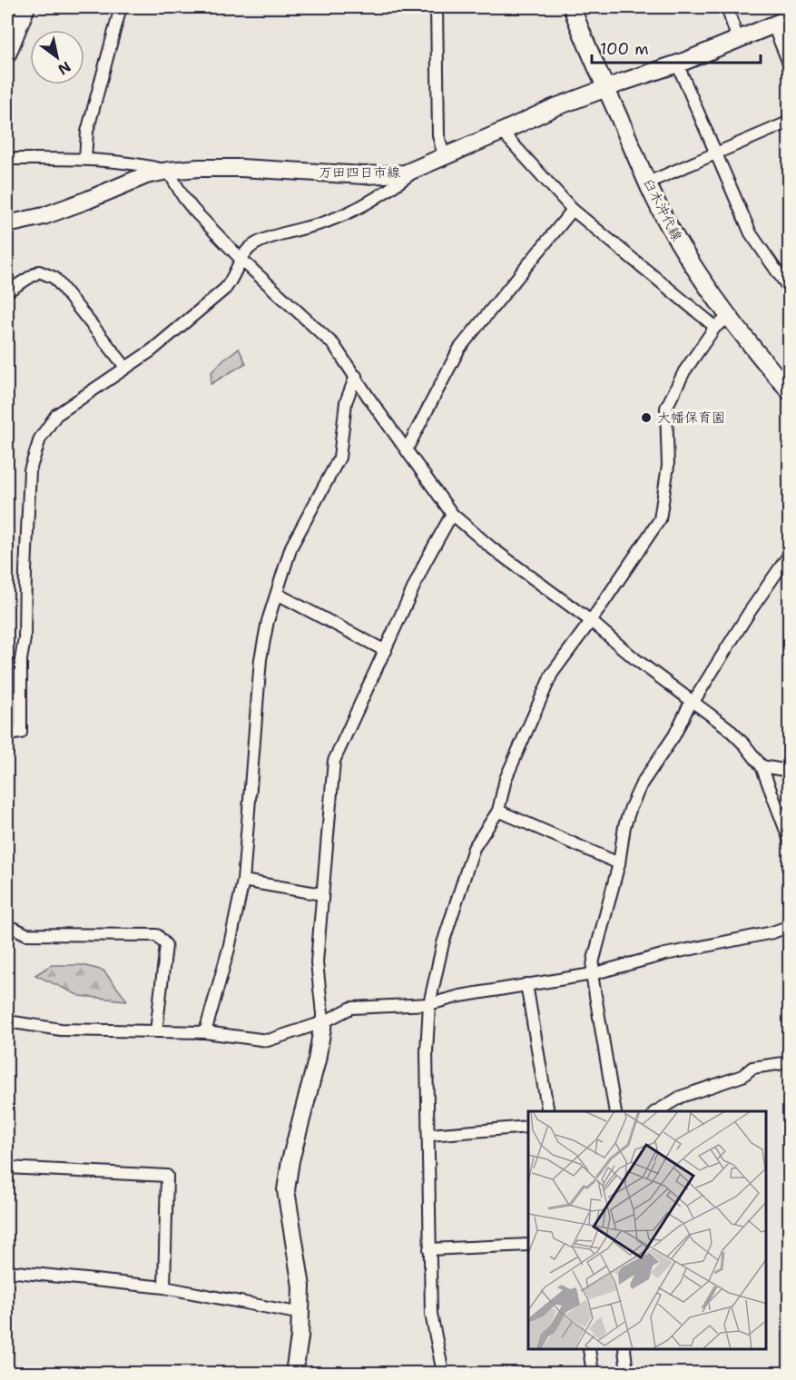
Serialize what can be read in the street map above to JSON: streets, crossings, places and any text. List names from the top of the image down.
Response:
{
  "streets": {
    "main road": ["万田四日市線", "臼木沖代線"]
  },
  "crossings": [
    ["万田四日市線", "臼木沖代線"]
  ],
  "places": ["大幡保育園"],
  "scale_bar": "100 m",
  "north": "bottom right"
}
